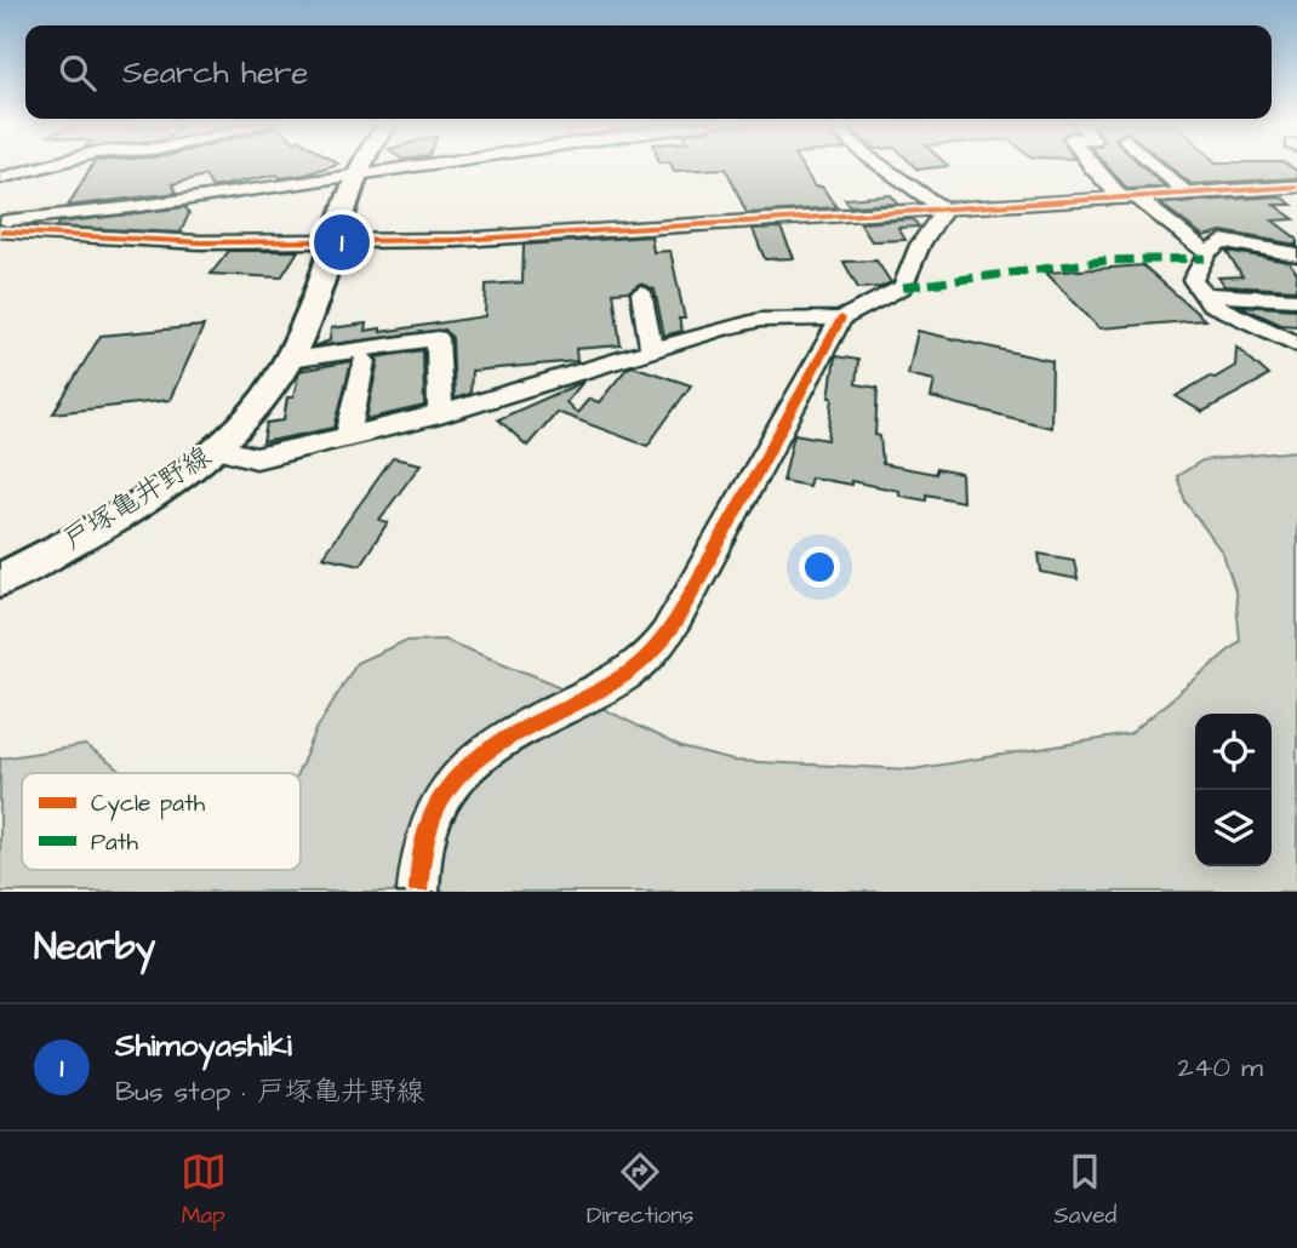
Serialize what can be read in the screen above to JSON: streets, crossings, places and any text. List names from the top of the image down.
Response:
{
  "streets": {
    "main road": ["戸塚亀井野線"]
  },
  "legend": ["Cycle path", "Path"],
  "page": {
    "search": "Search here",
    "pins": "1",
    "heading": "Nearby",
    "list": [
      {
        "mark": "1",
        "name": "Shimoyashiki",
        "note": "Bus stop · 戸塚亀井野線",
        "value": "240 m"
      }
    ],
    "nav": ["Map", "Directions", "Saved"]
  }
}
